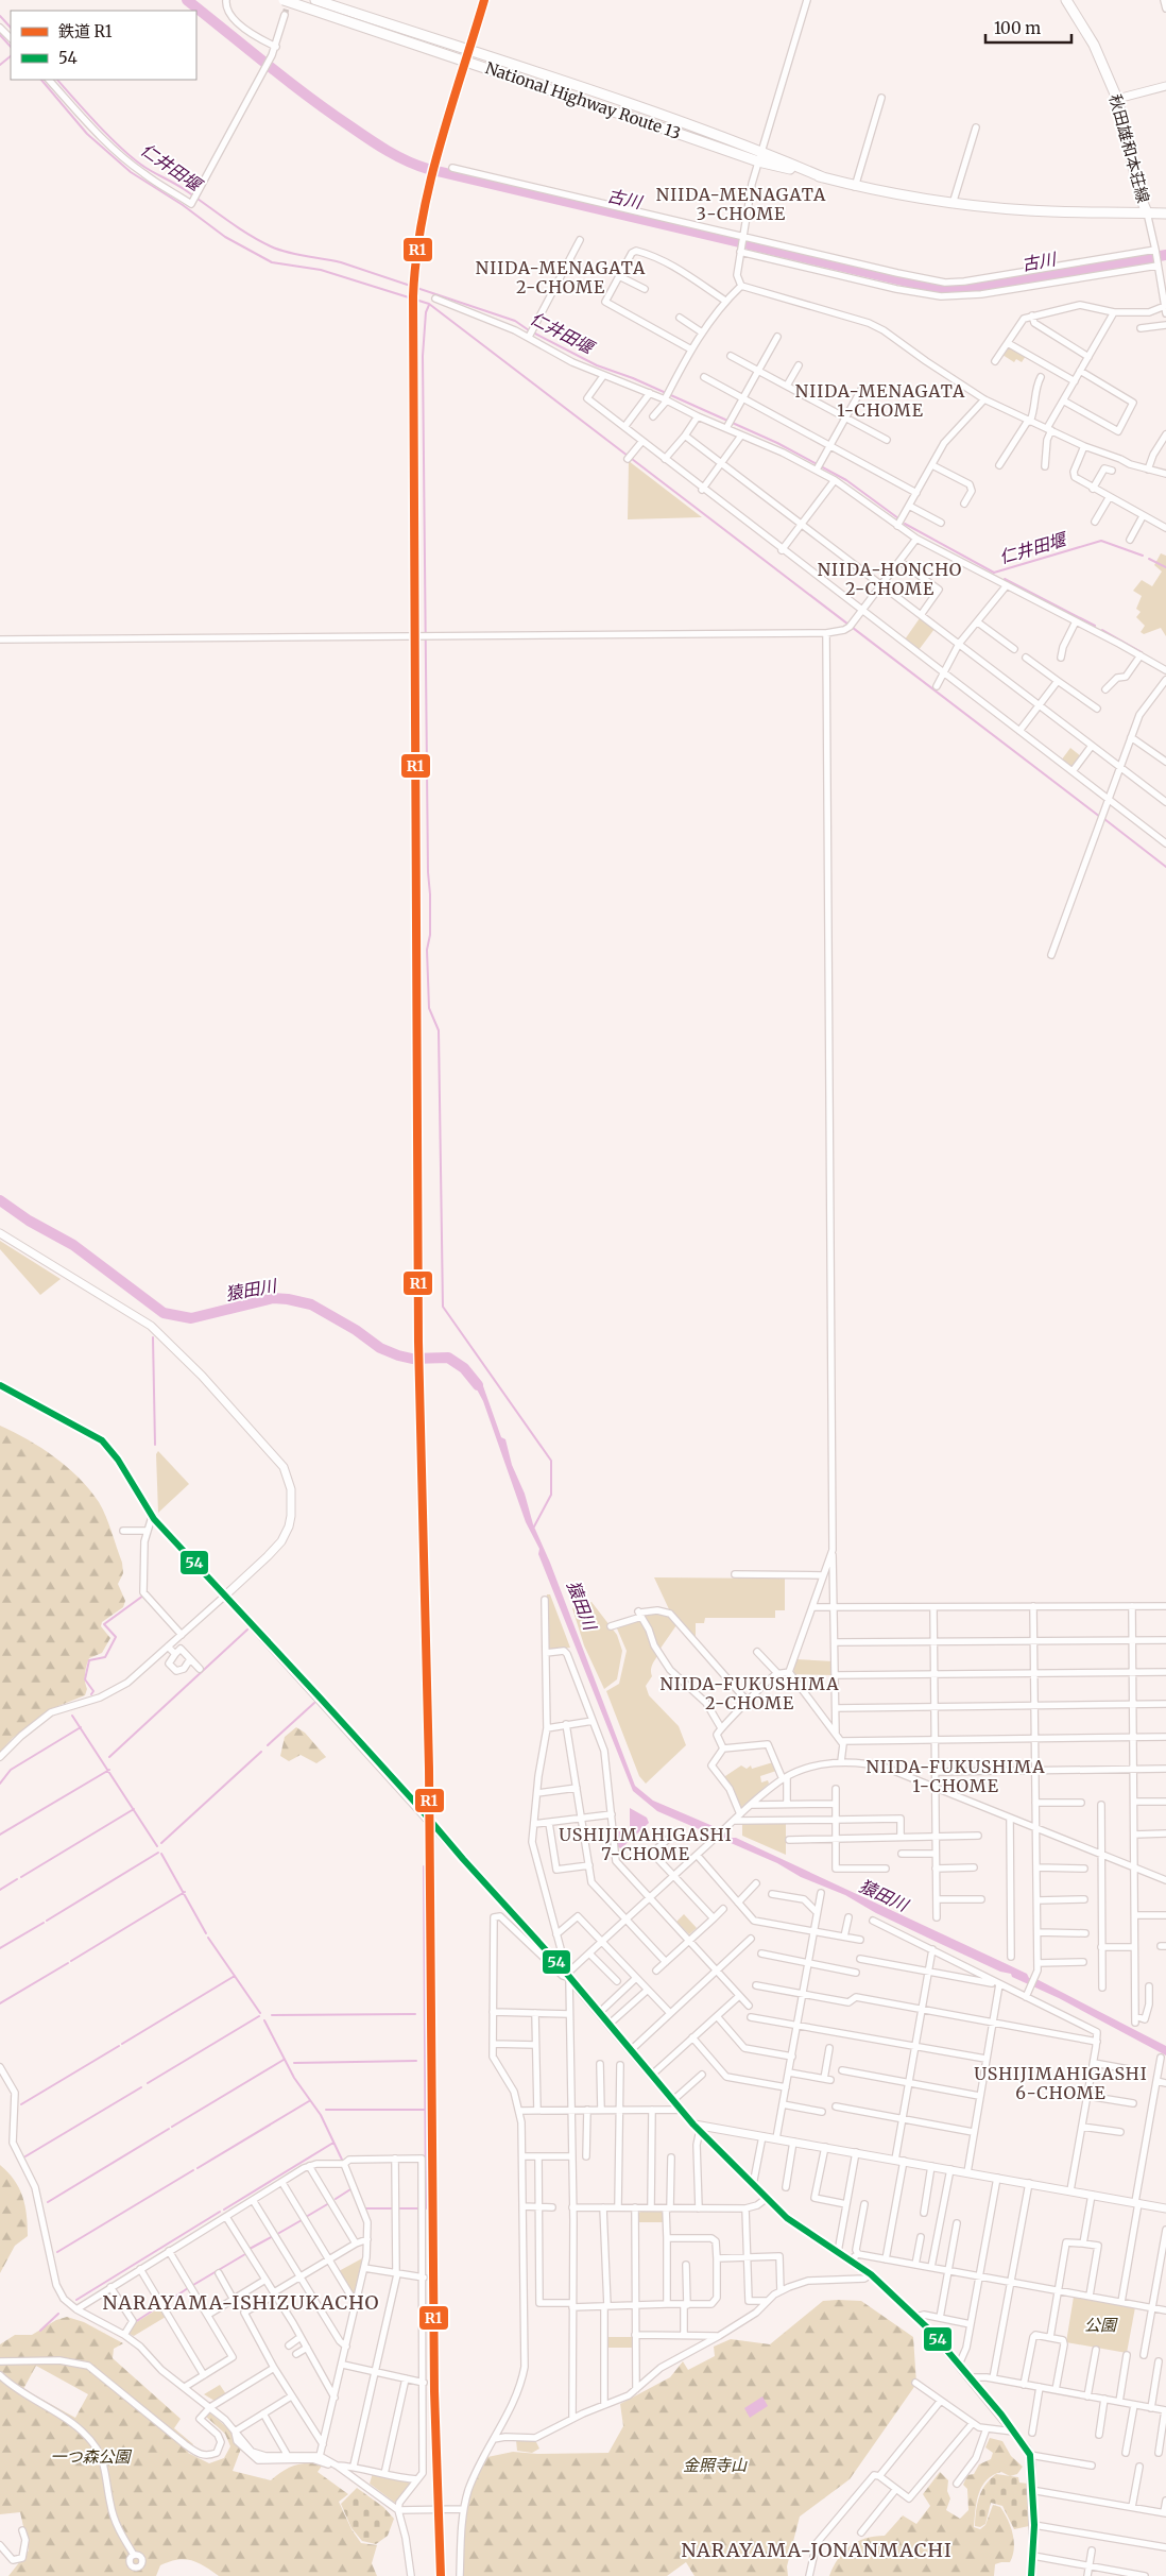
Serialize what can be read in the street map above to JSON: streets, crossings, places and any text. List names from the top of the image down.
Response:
{
  "streets": {
    "main road": ["National Highway Route 13", "秋田雄和本荘線"]
  },
  "crossings": [
    ["National Highway Route 13", "秋田雄和本荘線"]
  ],
  "districts": [
    "NIIDA-MENAGATA 3-CHOME",
    "NIIDA-MENAGATA 2-CHOME",
    "NIIDA-MENAGATA 1-CHOME",
    "NIIDA-HONCHO 2-CHOME",
    "NIIDA-FUKUSHIMA 2-CHOME",
    "NIIDA-FUKUSHIMA 1-CHOME",
    "USHIJIMAHIGASHI 7-CHOME",
    "USHIJIMAHIGASHI 6-CHOME",
    "NARAYAMA-ISHIZUKACHO",
    "NARAYAMA-JONANMACHI"
  ],
  "water": ["仁井田堰", "古川", "猿田川"],
  "parks": ["公園", "一つ森公園", "金照寺山"],
  "lines": ["rail line R1", "transit line 54"],
  "legend": ["鉄道 R1", "54"],
  "scale_bar": "100 m"
}
